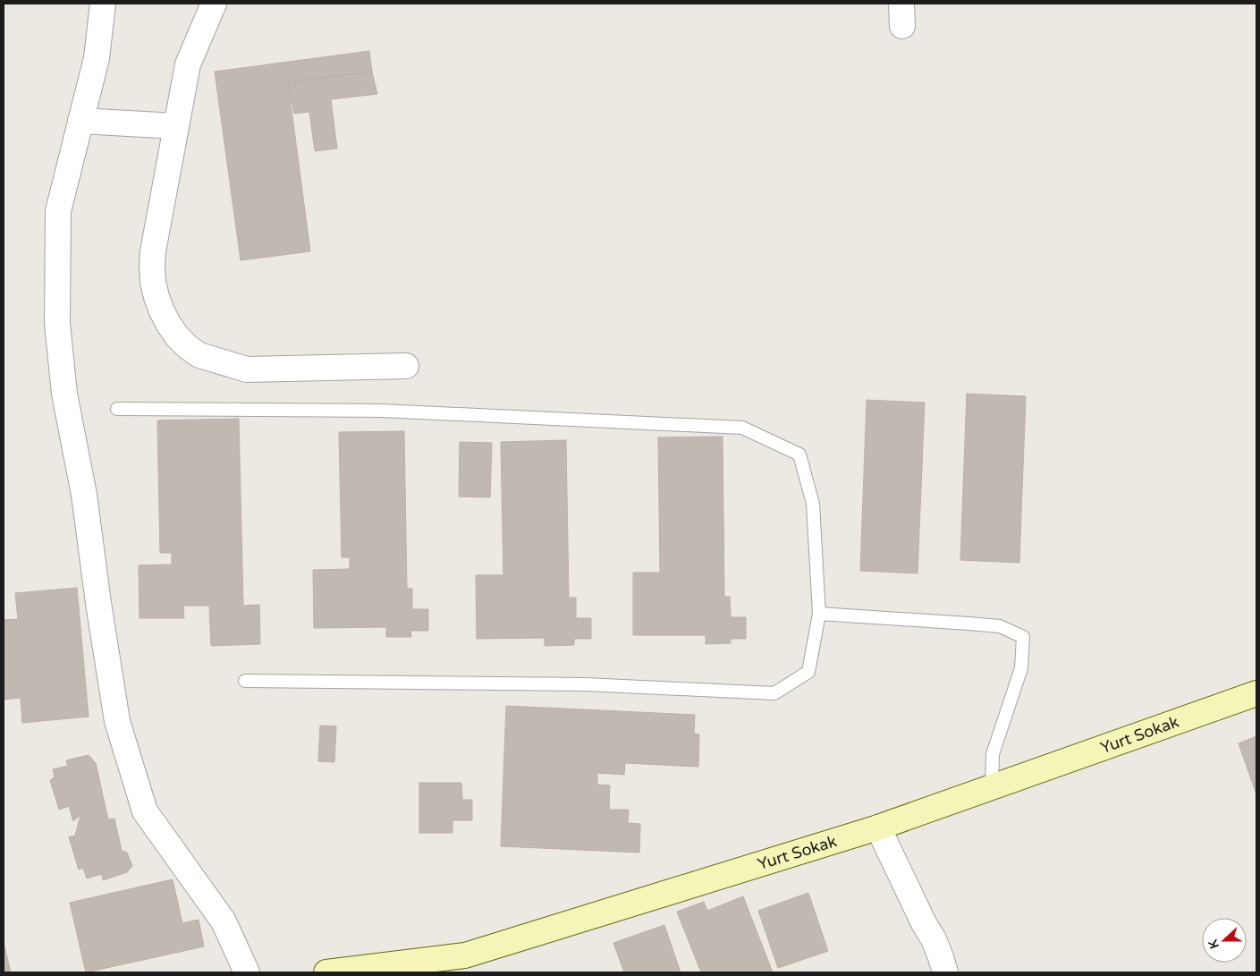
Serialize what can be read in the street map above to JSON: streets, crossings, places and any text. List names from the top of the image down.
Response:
{
  "streets": {
    "street": ["Yurt Sokak"]
  },
  "north": "left"
}
